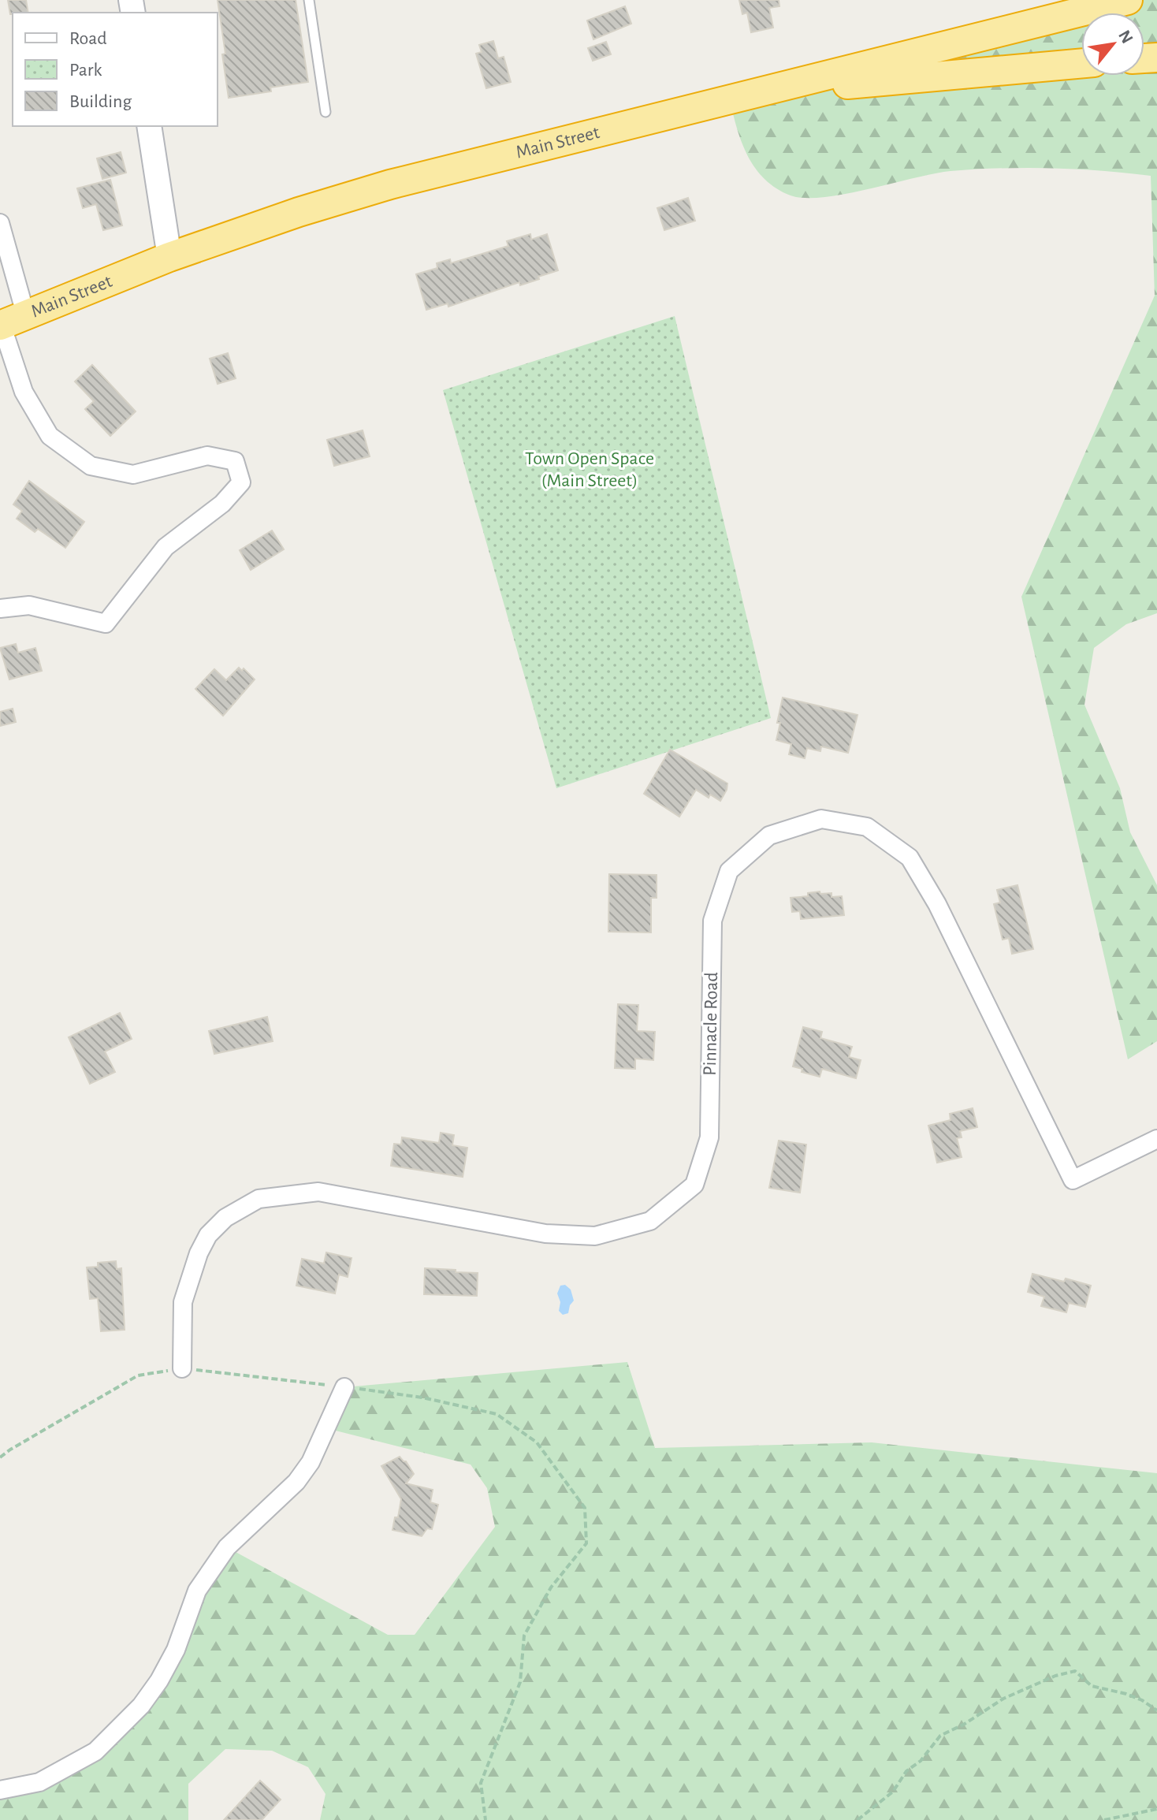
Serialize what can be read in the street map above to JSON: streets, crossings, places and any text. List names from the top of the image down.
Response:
{
  "streets": {
    "highway": ["Main Street"],
    "street": ["Pinnacle Road"]
  },
  "parks": ["Town Open Space (Main Street)"],
  "legend": ["Road", "Park", "Building"],
  "north": "top right"
}
